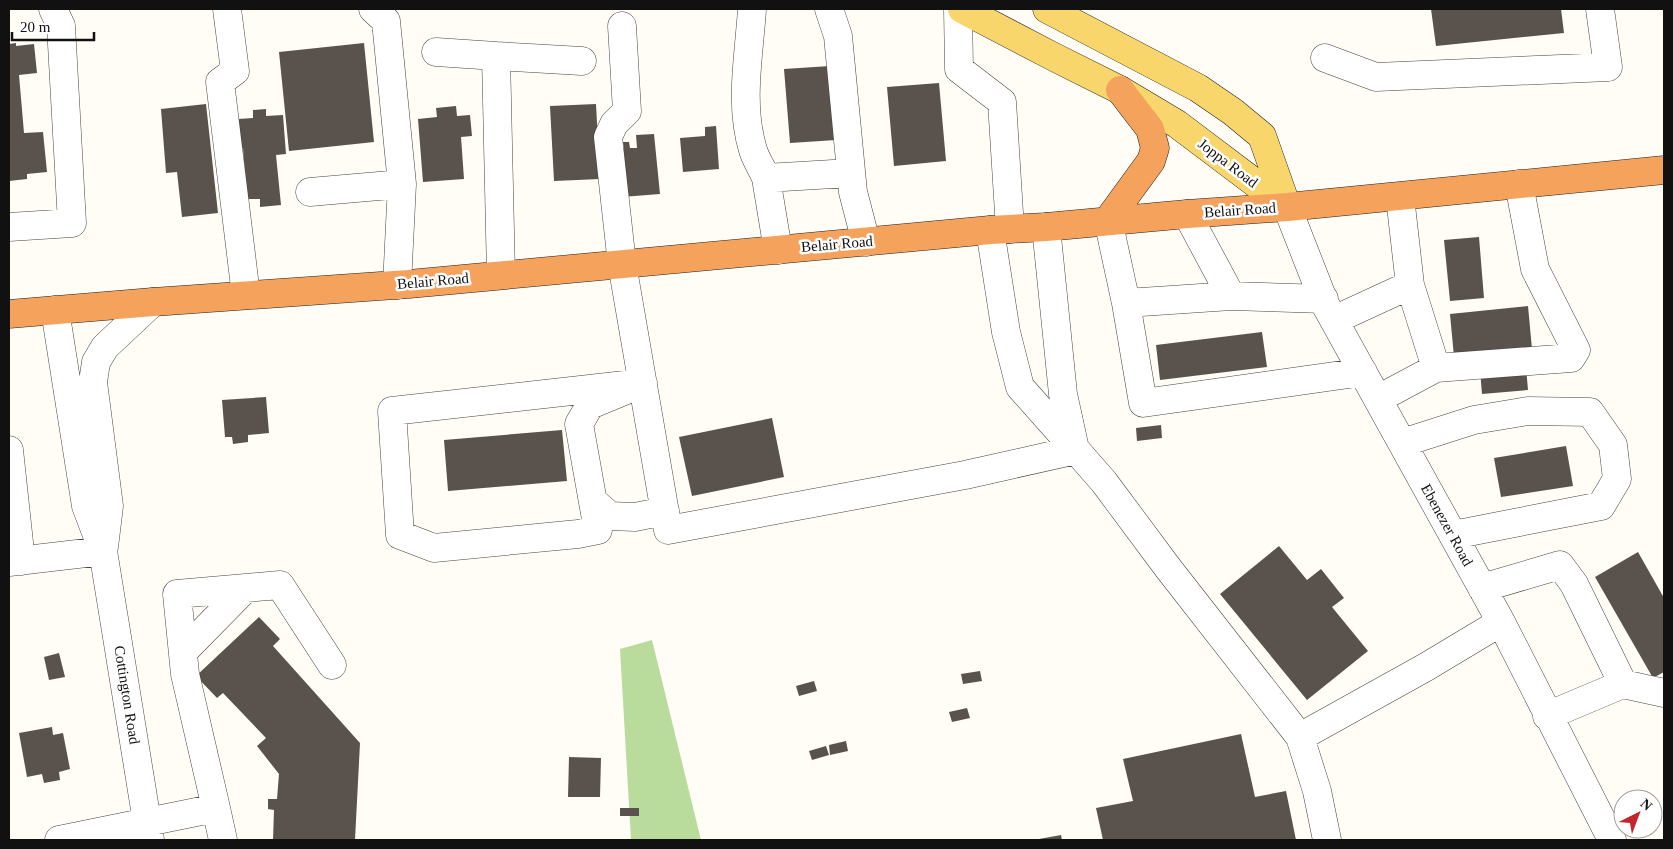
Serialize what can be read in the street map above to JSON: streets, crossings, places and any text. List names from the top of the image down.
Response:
{
  "streets": {
    "highway": ["Belair Road"],
    "main road": ["Joppa Road"],
    "street": ["Ebenezer Road", "Cottington Road"]
  },
  "crossings": [
    ["Joppa Road", "Belair Road"],
    ["Joppa Road", "Ebenezer Road"],
    ["Belair Road", "Ebenezer Road"],
    ["Belair Road", "Cottington Road"]
  ],
  "scale_bar": "20 m",
  "north": "top right"
}
